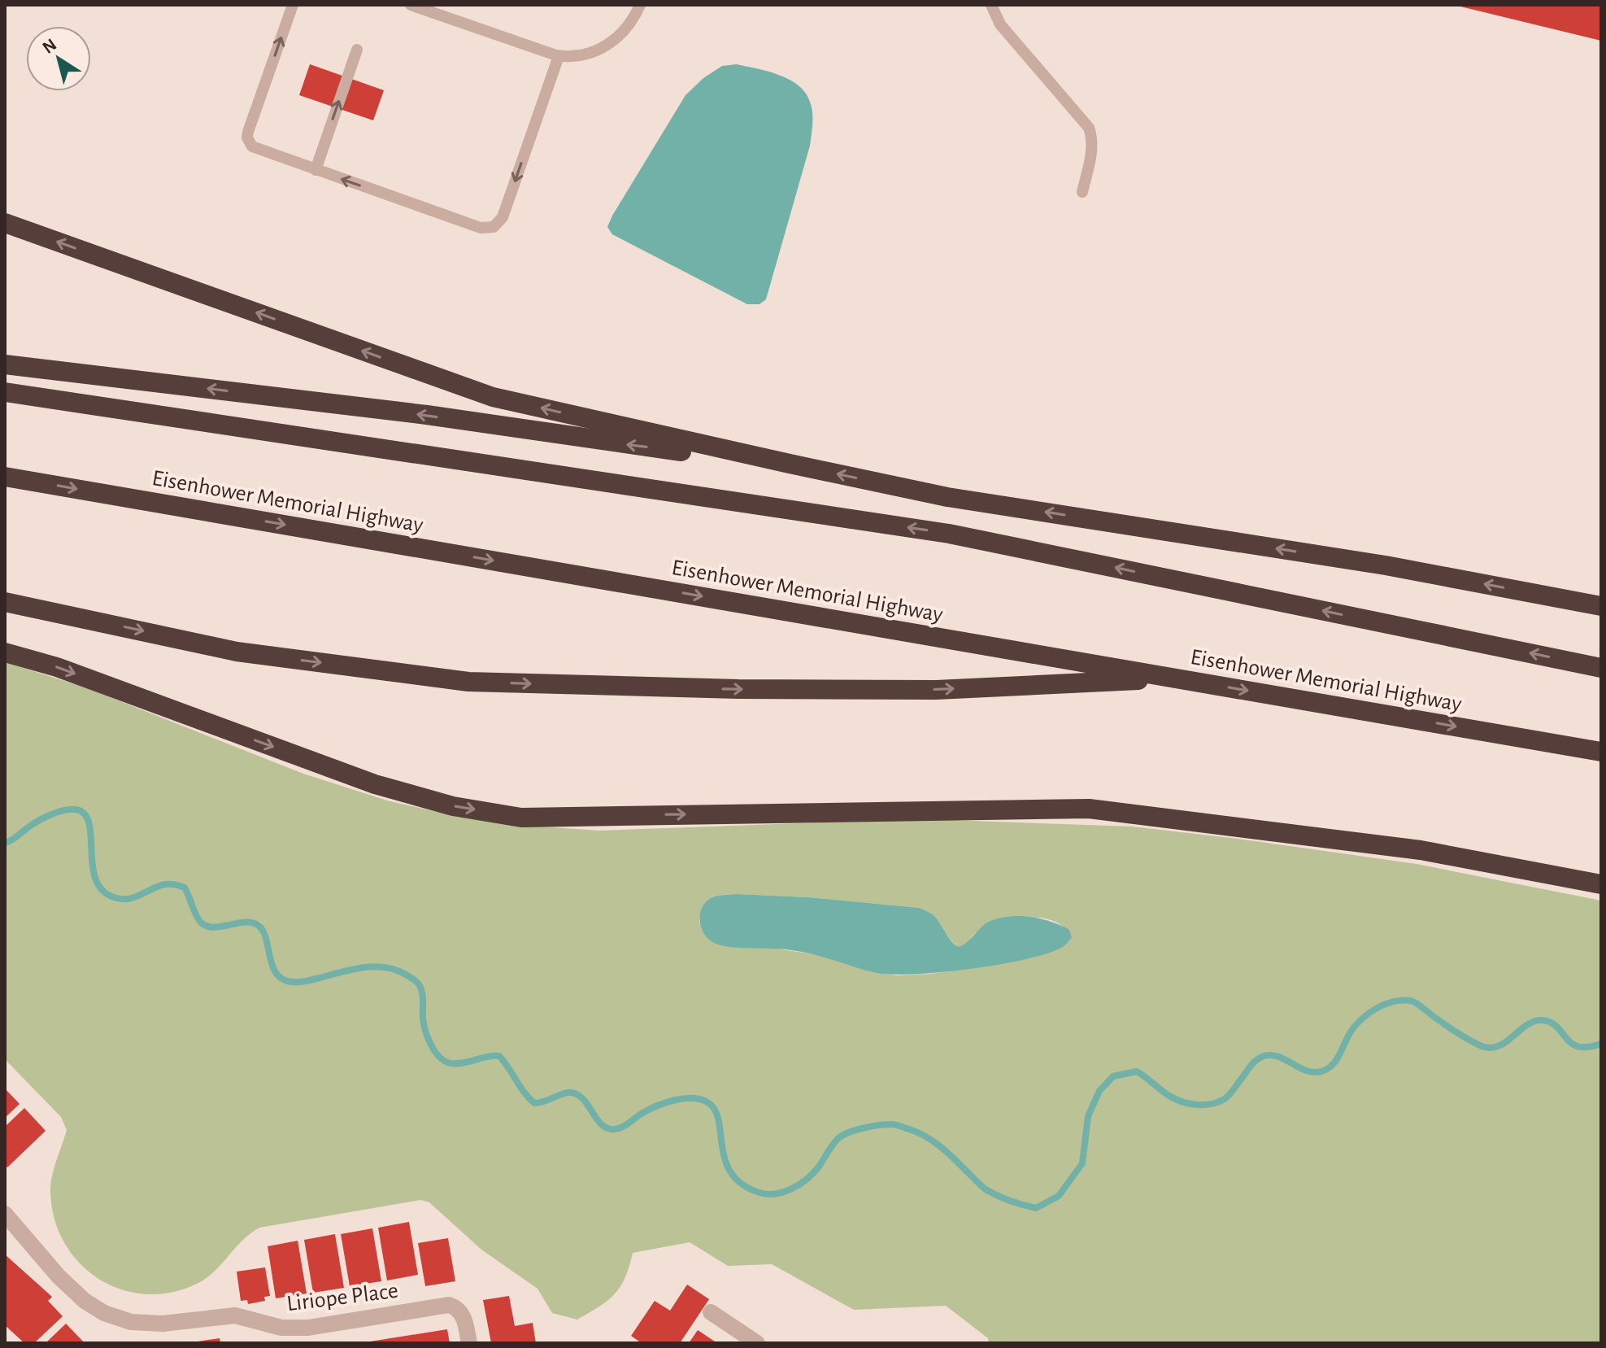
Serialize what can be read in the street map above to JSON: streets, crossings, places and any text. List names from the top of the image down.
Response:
{
  "streets": {
    "highway": ["Eisenhower Memorial Highway"],
    "street": ["Liriope Place"]
  },
  "north": "top left"
}
